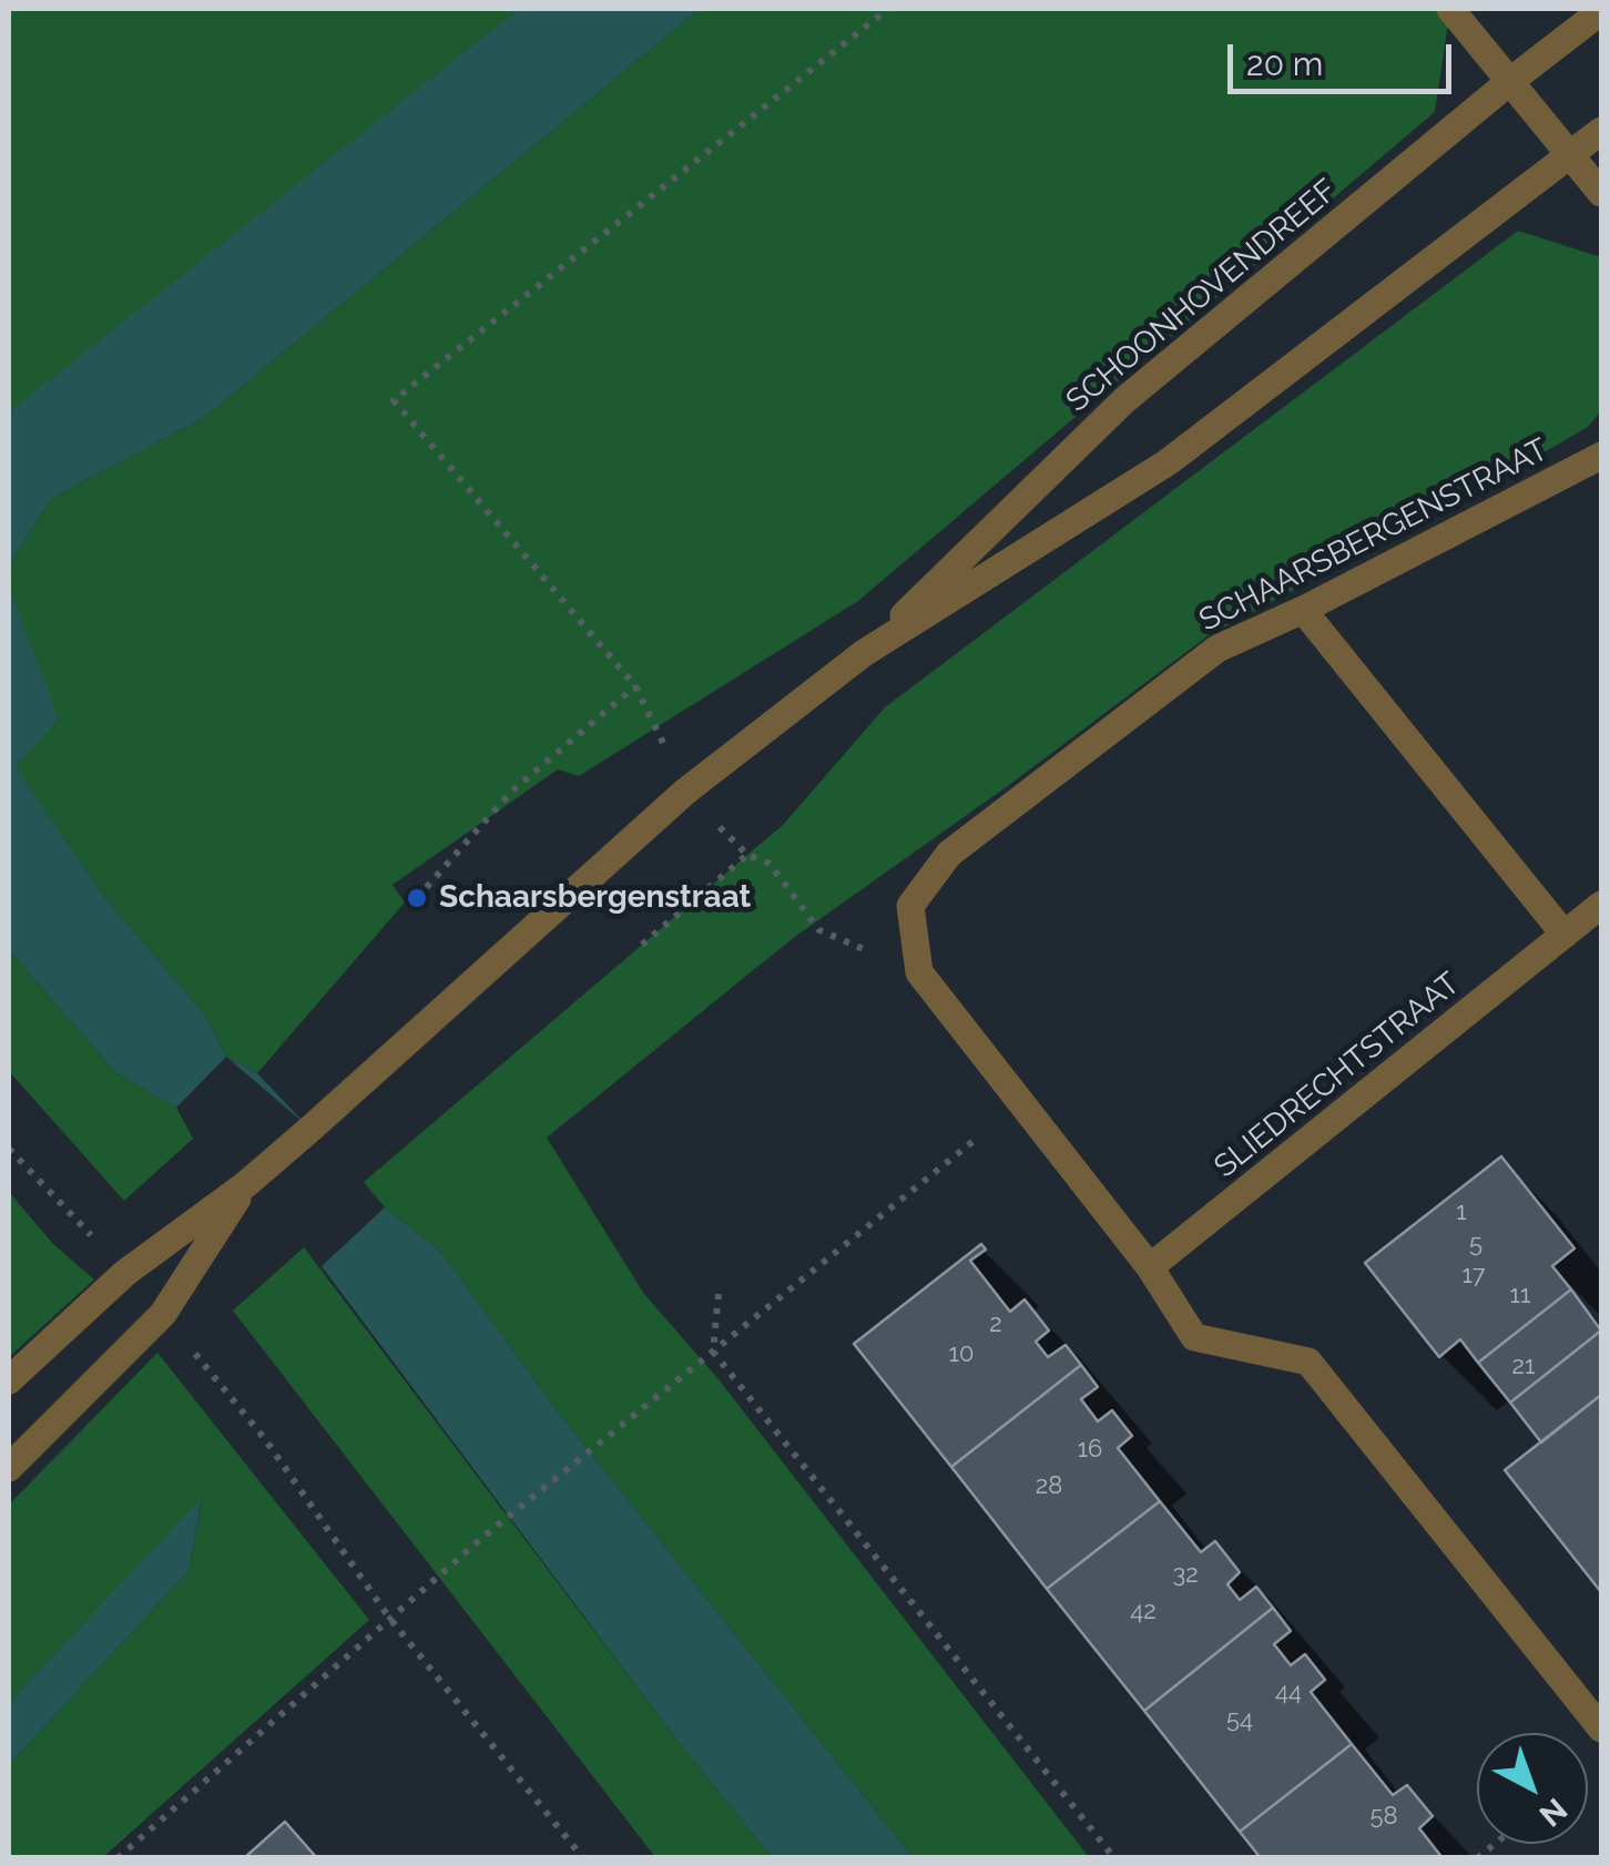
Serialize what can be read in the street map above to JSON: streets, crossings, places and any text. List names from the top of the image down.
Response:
{
  "streets": {
    "street": ["SCHOONHOVENDREEF", "SCHAARSBERGENSTRAAT", "SLIEDRECHTSTRAAT"]
  },
  "crossings": [
    ["SCHAARSBERGENSTRAAT", "SLIEDRECHTSTRAAT"]
  ],
  "places": ["Schaarsbergenstraat"],
  "house_numbers": [
    "1",
    "5",
    "17",
    "11",
    "2",
    "10",
    "21",
    "16",
    "28",
    "32",
    "42",
    "44",
    "54",
    "58"
  ],
  "scale_bar": "20 m",
  "north": "bottom right"
}
